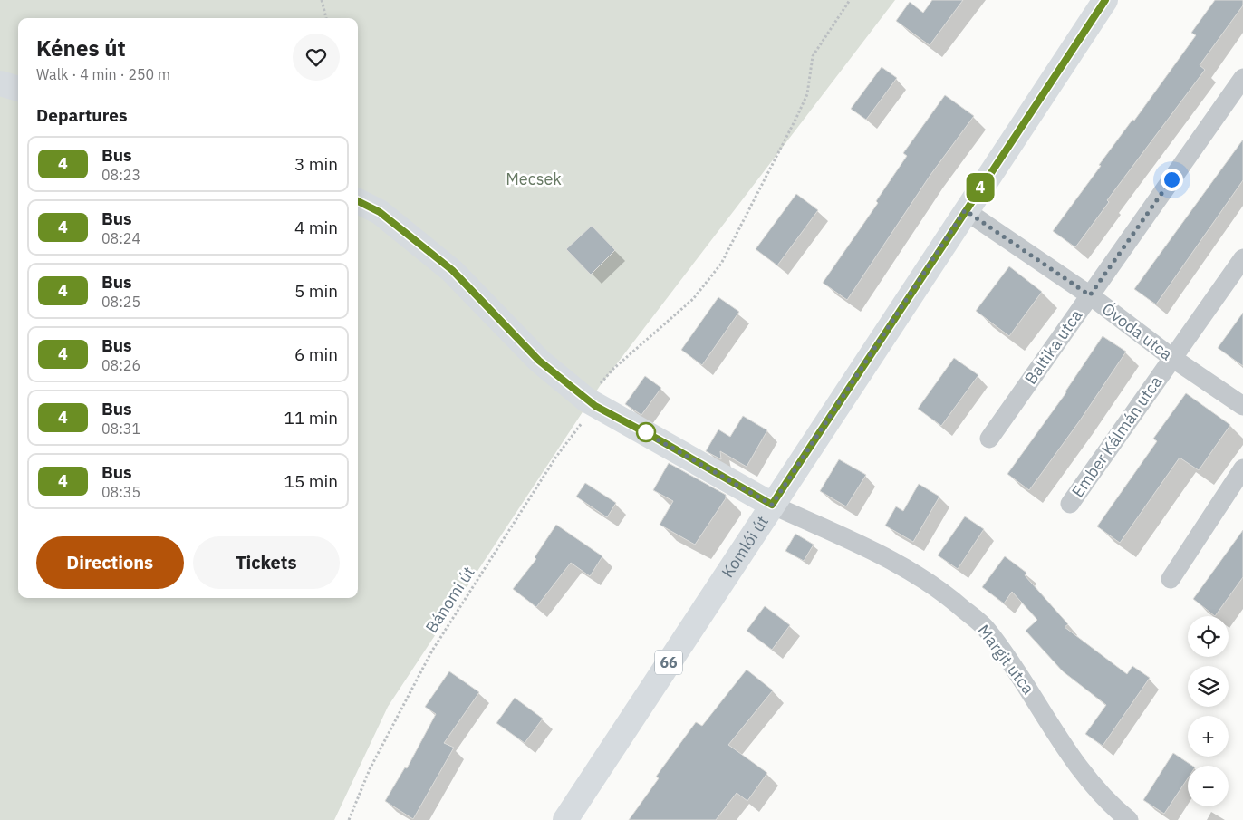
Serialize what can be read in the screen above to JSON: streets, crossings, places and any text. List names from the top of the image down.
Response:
{
  "streets": {
    "main road": ["Komlói út", "66"],
    "street": [
      "Óvoda utca",
      "Baltika utca",
      "Ember Kálmán utca",
      "Margit utca"
    ],
    "path": ["Bánomi út"]
  },
  "crossings": [
    ["Óvoda utca", "Baltika utca"],
    ["Óvoda utca", "Ember Kálmán utca"],
    ["Óvoda utca", "Komlói út"],
    ["Komlói út", "Margit utca"]
  ],
  "parks": ["Mecsek"],
  "lines": ["bus line 4"],
  "page": {
    "on_map": "4",
    "heading": [
      ["Kénes út", "Walk · 4 min · 250 m"],
      "Departures"
    ],
    "list": [
      {
        "mark": "4",
        "name": "Bus",
        "note": "08:23",
        "value": "3 min"
      },
      {
        "mark": "4",
        "name": "Bus",
        "note": "08:24",
        "value": "4 min"
      },
      {
        "mark": "4",
        "name": "Bus",
        "note": "08:25",
        "value": "5 min"
      },
      {
        "mark": "4",
        "name": "Bus",
        "note": "08:26",
        "value": "6 min"
      },
      {
        "mark": "4",
        "name": "Bus",
        "note": "08:31",
        "value": "11 min"
      },
      {
        "mark": "4",
        "name": "Bus",
        "note": "08:35",
        "value": "15 min"
      }
    ],
    "buttons": ["Directions", "Tickets"],
    "map_buttons": ["+", "−"]
  }
}
